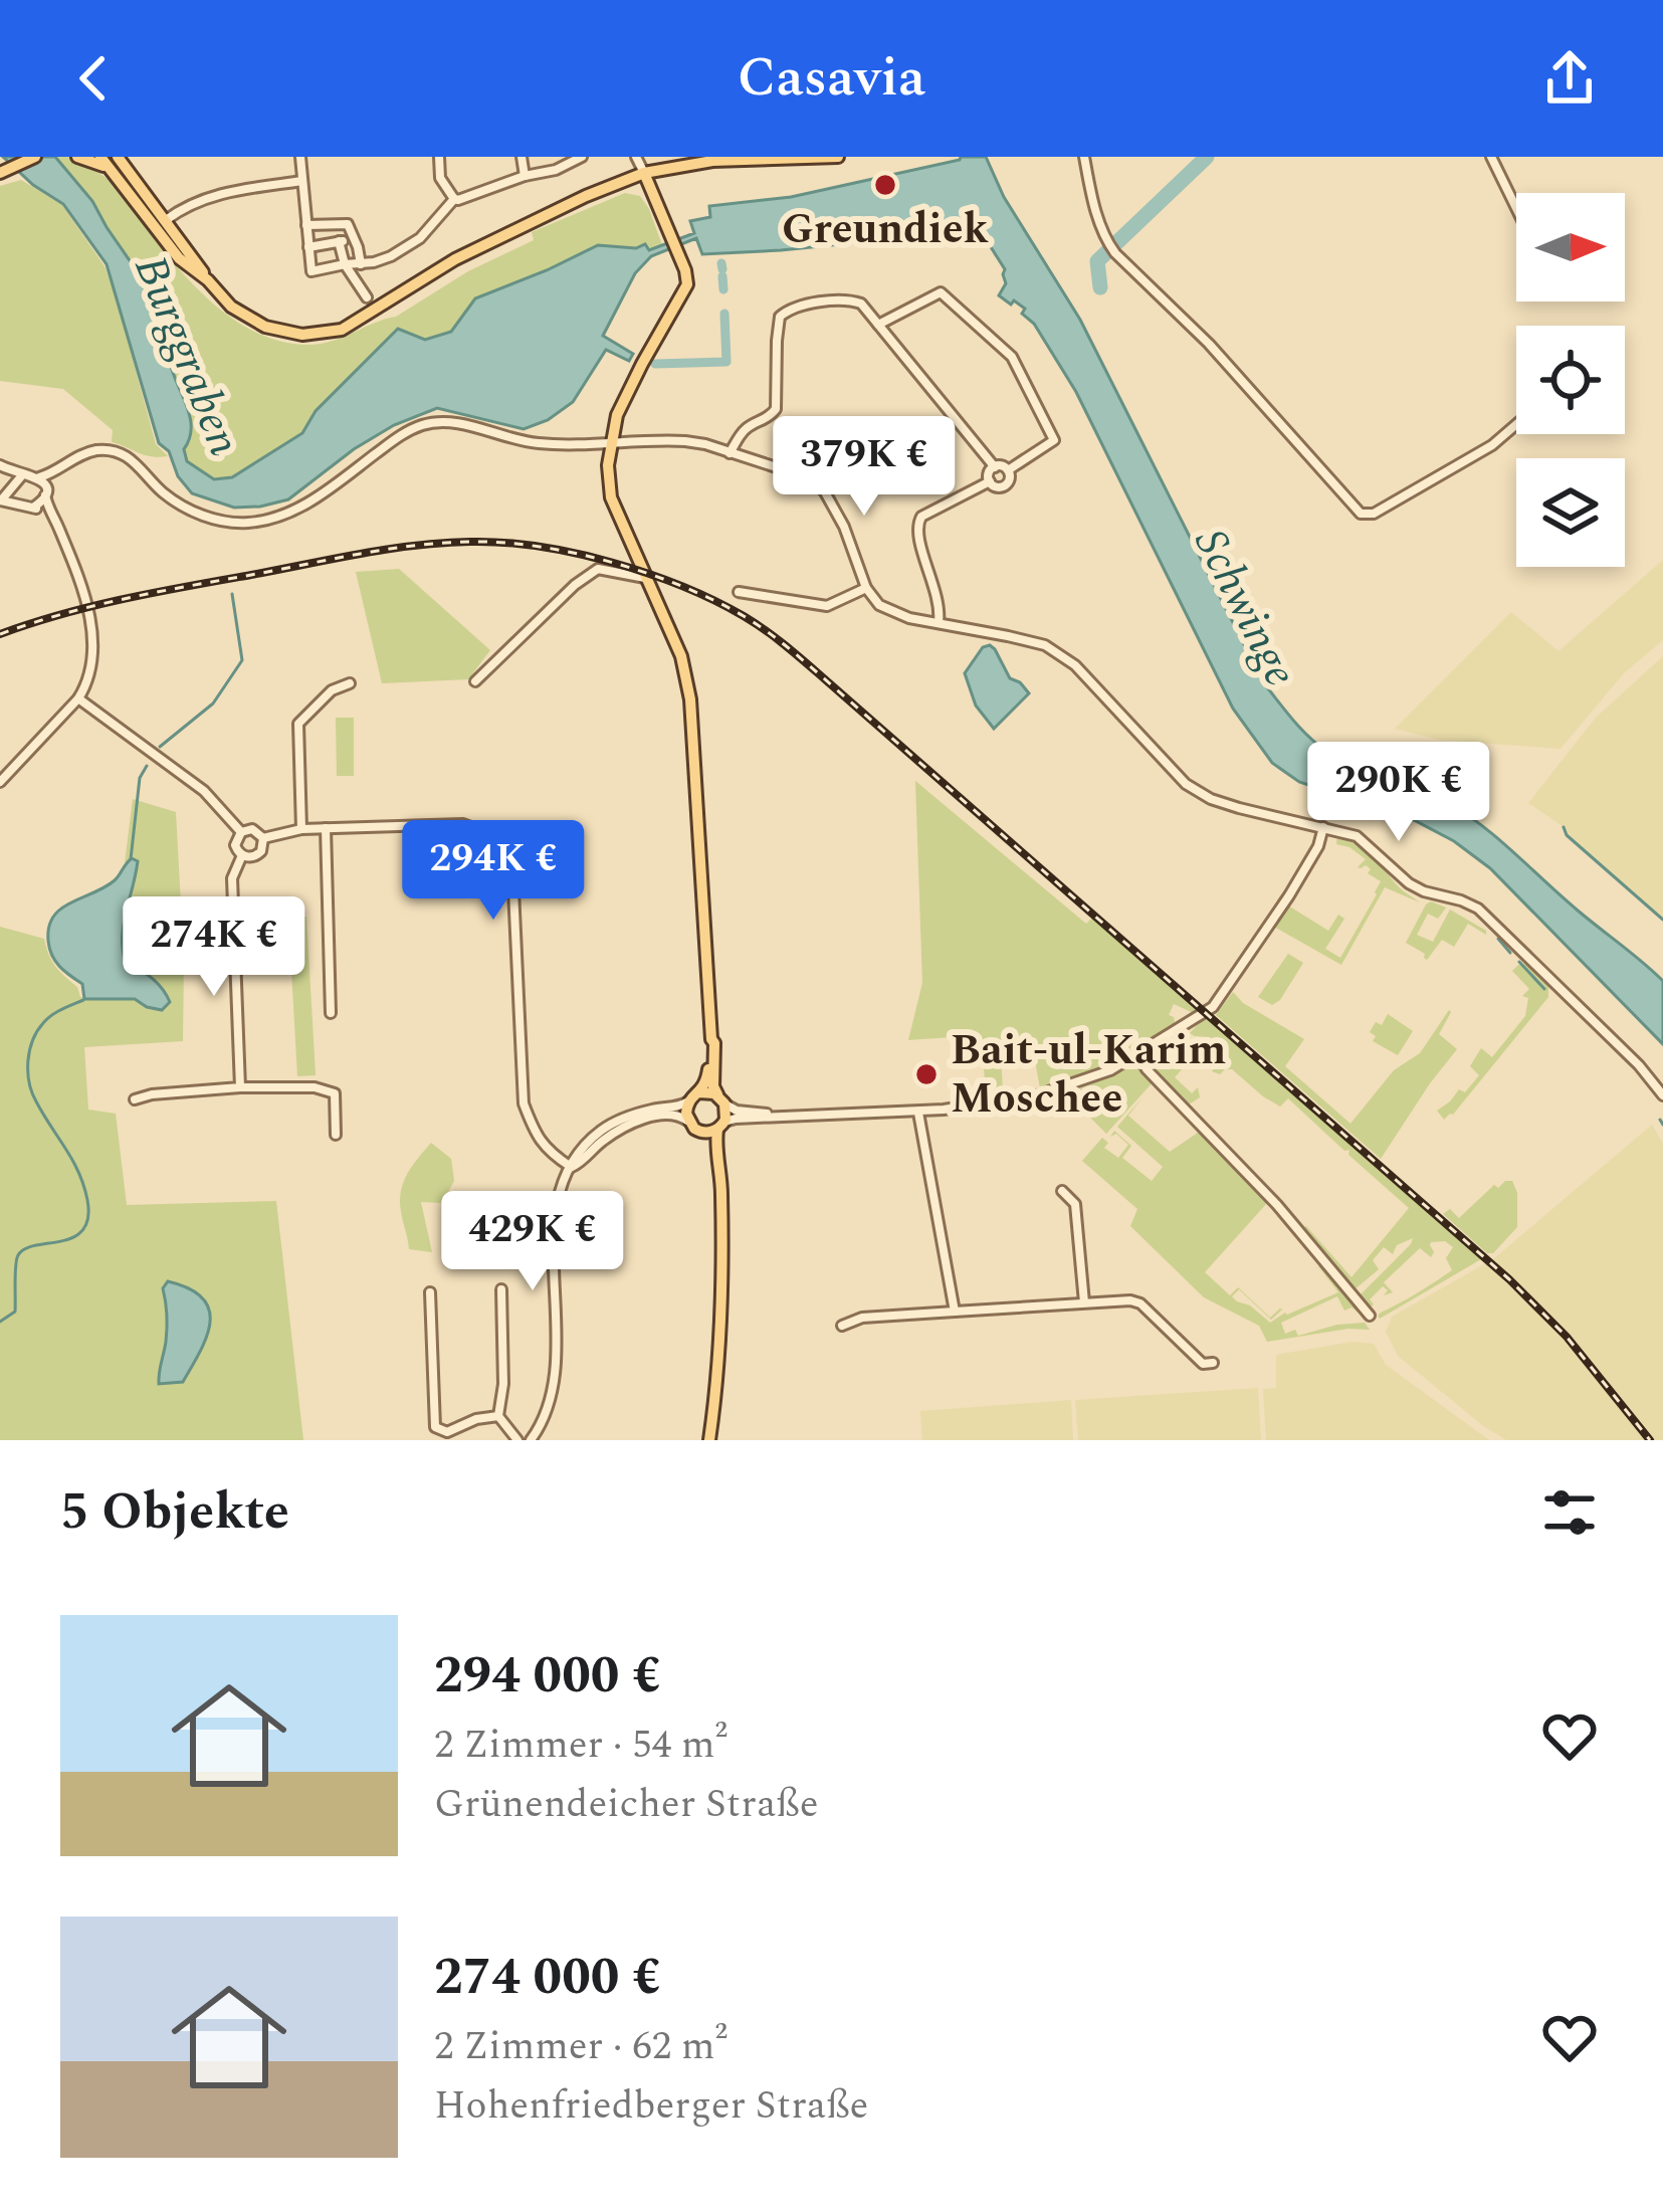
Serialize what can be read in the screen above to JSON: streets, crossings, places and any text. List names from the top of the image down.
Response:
{
  "water": ["Burggraben", "Schwinge"],
  "places": ["Greundiek", "Bait-ul-Karim Moschee"],
  "north": "right",
  "page": {
    "header": "Casavia",
    "price": [
      "379K €",
      "290K €",
      "294K €",
      "274K €",
      "429K €"
    ],
    "heading": "5 Objekte",
    "list": [
      {
        "name": "294 000 €",
        "note": "2 Zimmer · 54 m² · Grünendeicher Straße"
      },
      {
        "name": "274 000 €",
        "note": "2 Zimmer · 62 m² · Hohenfriedberger Straße"
      }
    ]
  }
}
